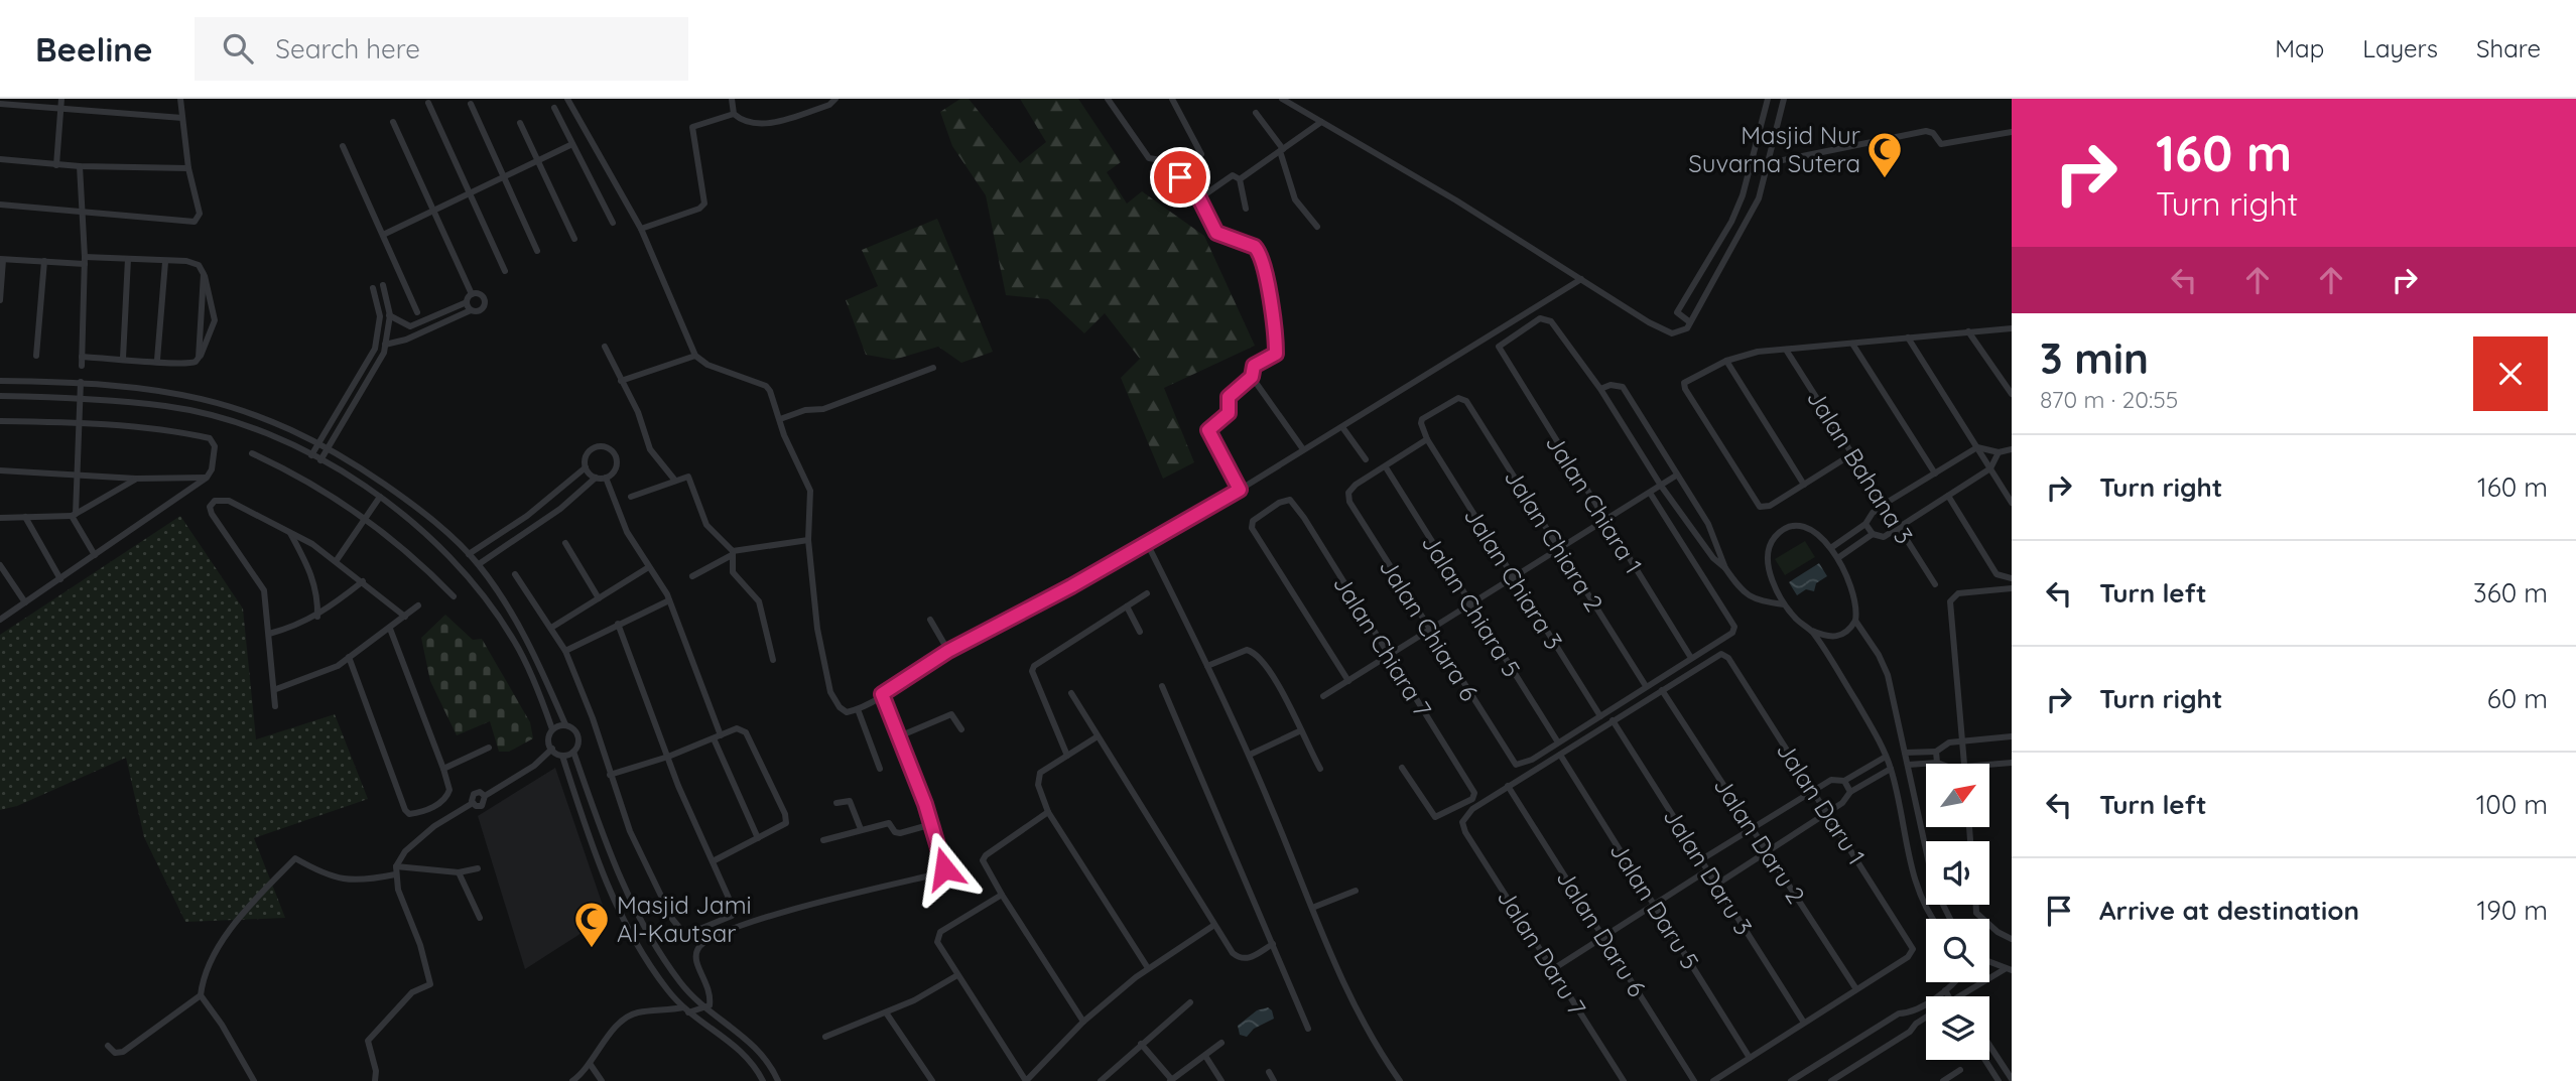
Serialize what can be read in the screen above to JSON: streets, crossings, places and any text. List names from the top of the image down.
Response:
{
  "streets": {
    "street": [
      "Jalan Bahana 3",
      "Jalan Chiara 1",
      "Jalan Chiara 2",
      "Jalan Chiara 3",
      "Jalan Chiara 5",
      "Jalan Chiara 6",
      "Jalan Chiara 7",
      "Jalan Daru 1",
      "Jalan Daru 2",
      "Jalan Daru 3",
      "Jalan Daru 5",
      "Jalan Daru 6",
      "Jalan Daru 7"
    ]
  },
  "crossings": [
    ["Jalan Chiara 2", "Jalan Chiara 3"],
    ["Jalan Chiara 5", "Jalan Chiara 6"],
    ["Jalan Daru 1", "Jalan Daru 2"],
    ["Jalan Daru 6", "Jalan Daru 7"]
  ],
  "places": {
    "mosque": ["Masjid Nur Suvarna Sutera", "Masjid Jami Al-Kautsar"]
  },
  "north": "top right",
  "page": {
    "header": "Beeline",
    "search": "Search here",
    "nav": ["Map", "Layers", "Share"],
    "turn": ["160 m", "Turn right"],
    "heading": ["3 min", "870 m · 20:55"],
    "list": [
      {
        "name": "Turn right",
        "value": "160 m"
      },
      {
        "name": "Turn left",
        "value": "360 m"
      },
      {
        "name": "Turn right",
        "value": "60 m"
      },
      {
        "name": "Turn left",
        "value": "100 m"
      },
      {
        "name": "Arrive at destination",
        "value": "190 m"
      }
    ]
  }
}
